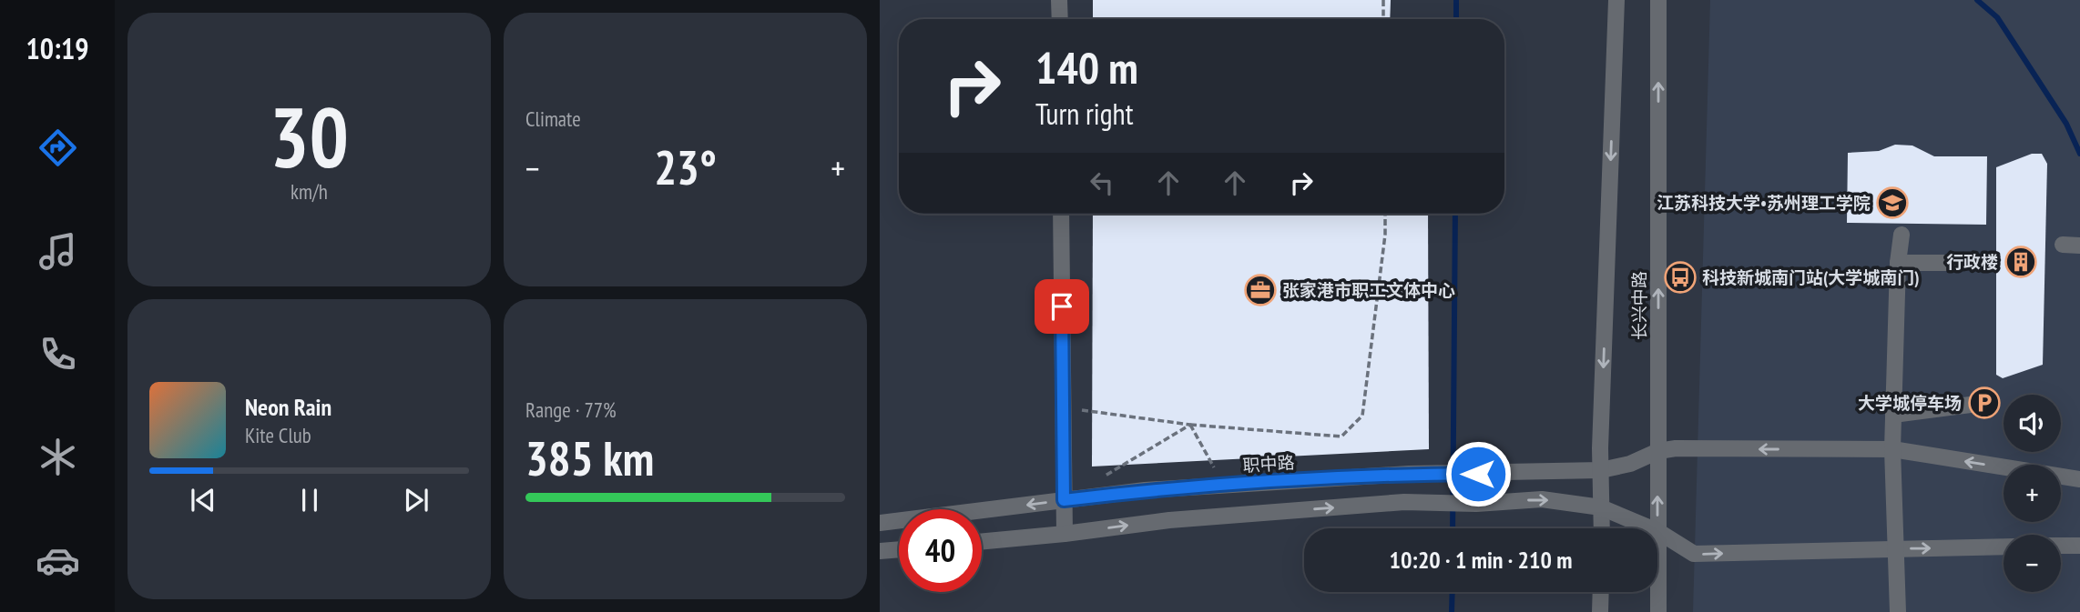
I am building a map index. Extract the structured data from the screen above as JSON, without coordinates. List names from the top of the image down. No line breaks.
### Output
{"streets":{"street":["长兴中路","职中路"]},"crossings":[["长兴中路","职中路"]],"places":{"school or university":["江苏科技大学•苏州理工学院"],"building":["行政楼"],"bus stop":["科技新城南门站(大学城南门)"],"office":["张家港市职工文体中心"],"parking":["大学城停车场"]},"page":{"tabs":"10:19","tile":[["30","km/h"],"Climate",["Range · 77%","385 km"]],"turn":["140 m","Turn right"],"heat":["−","23°","+"],"song":["Neon Rain","Kite Club"],"map_buttons":["+","−"],"limit":"40","trip":"10:20 · 1 min · 210 m"}}
